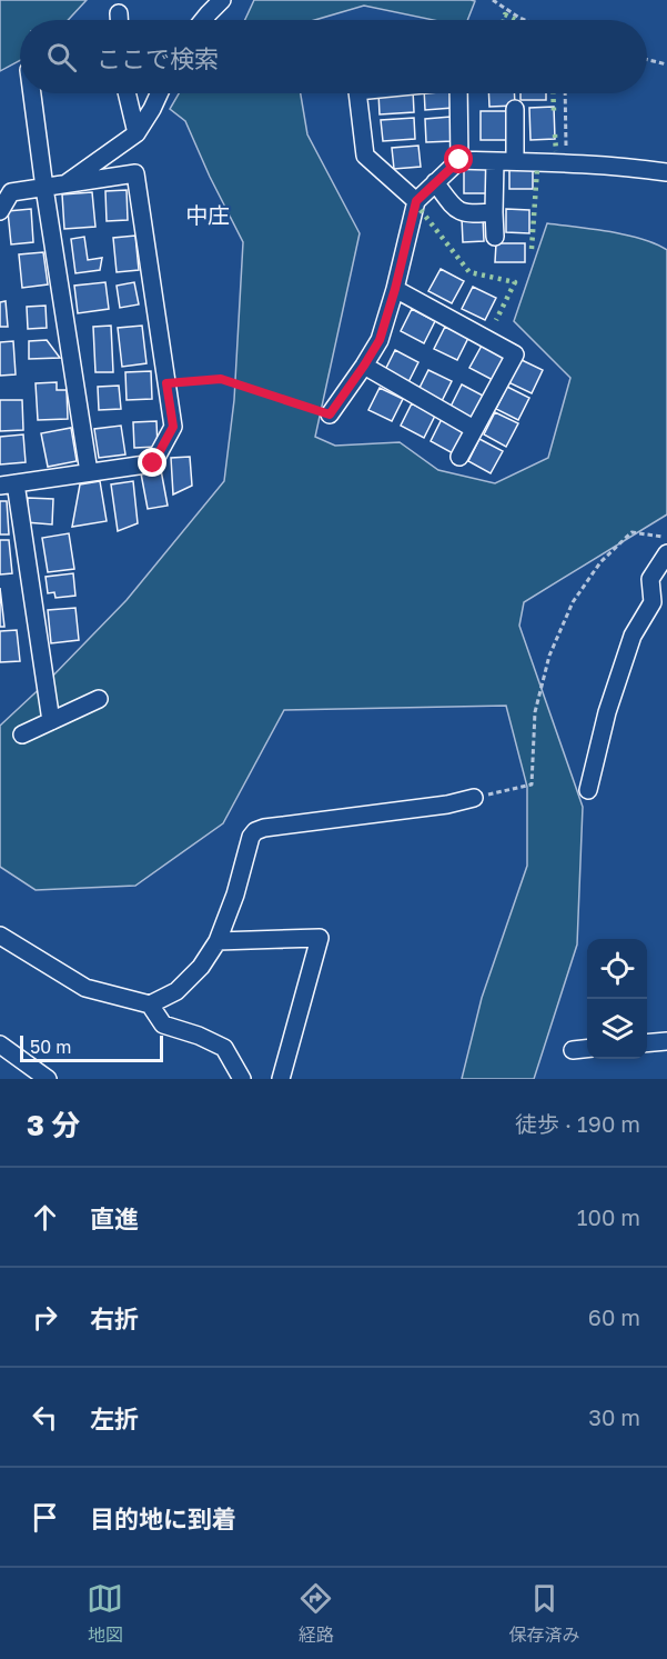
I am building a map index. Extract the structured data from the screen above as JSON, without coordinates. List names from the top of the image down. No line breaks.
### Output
{"districts":["中庄"],"scale_bar":"50 m","page":{"search":"ここで検索","scale":"50 m","heading":["3 分","徒歩 · 190 m"],"list":[["直進","100 m"],["右折","60 m"],["左折","30 m"],"目的地に到着"],"nav":["地図","経路","保存済み"]}}
